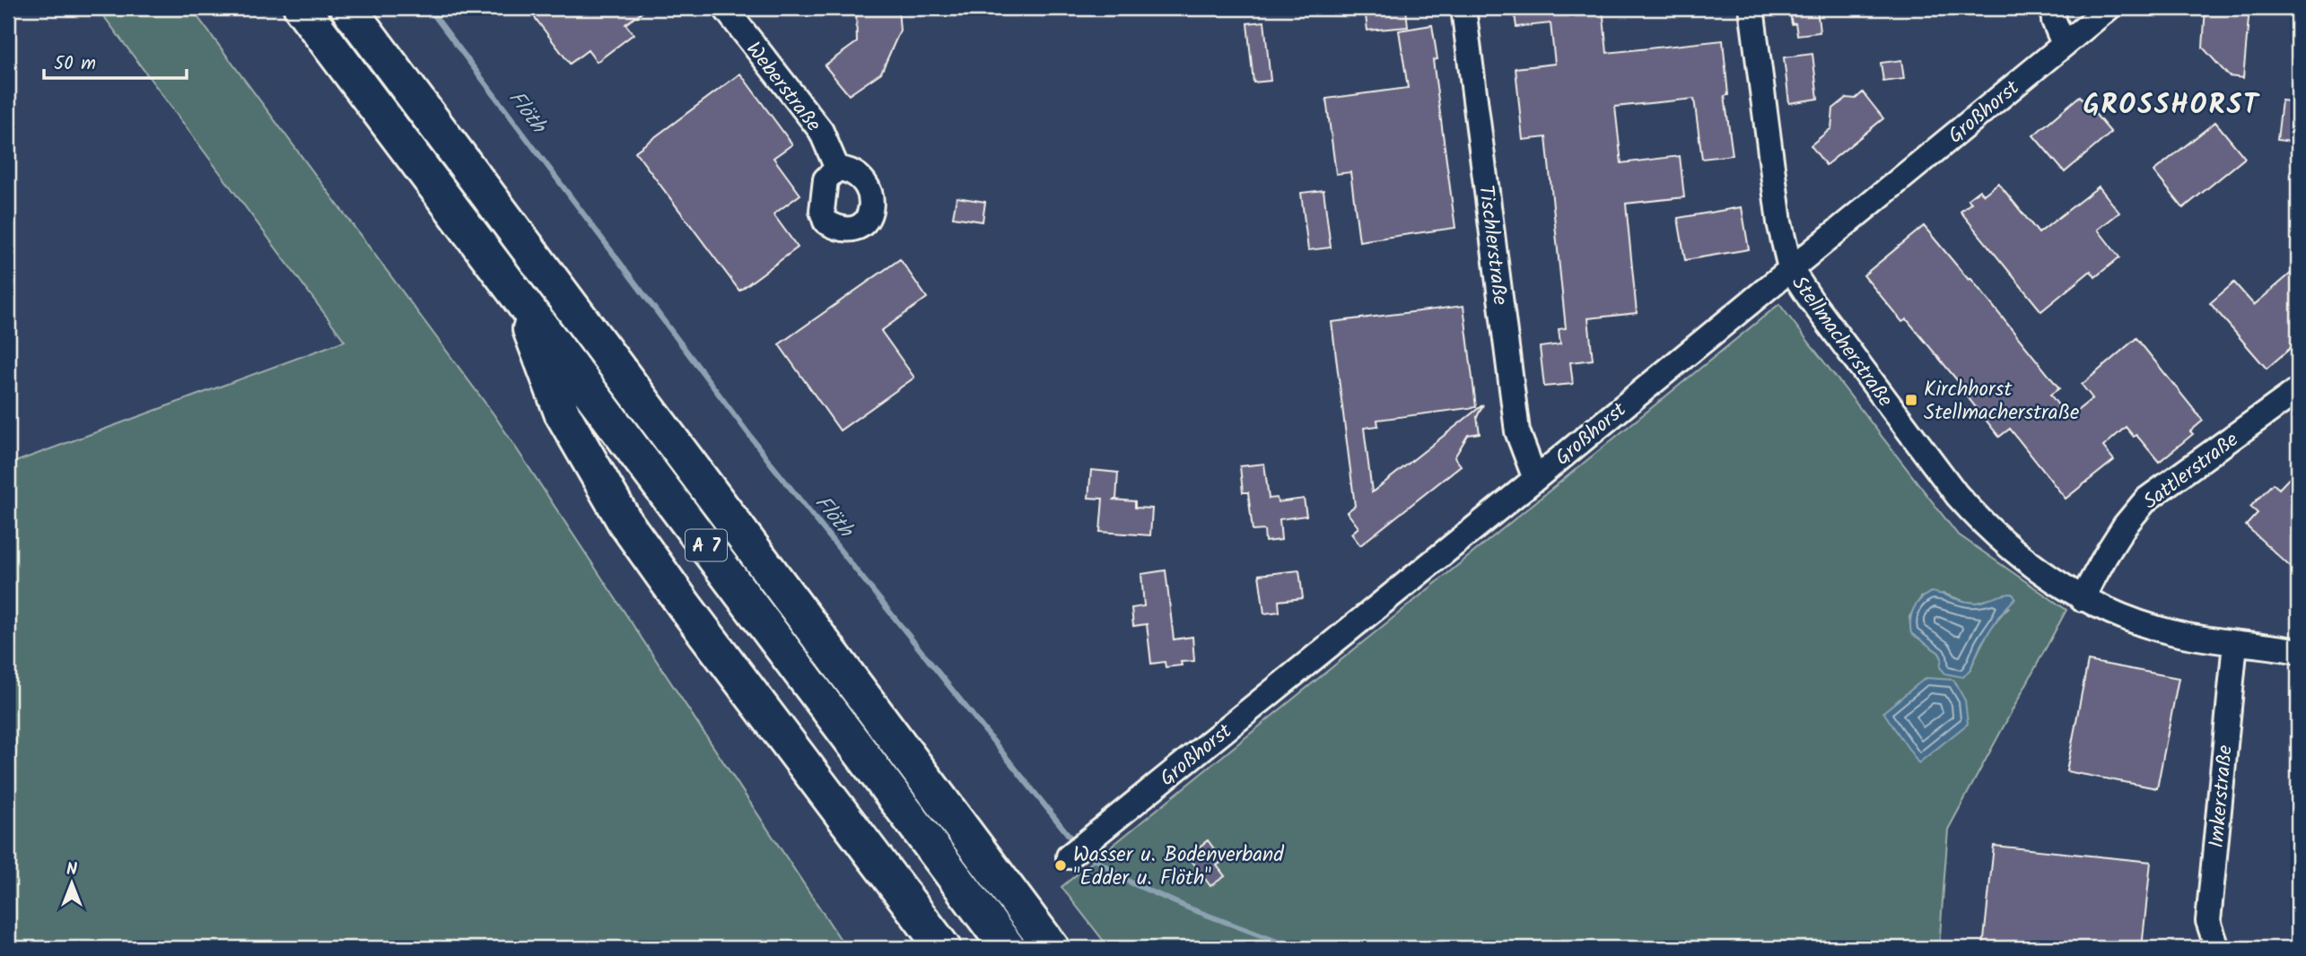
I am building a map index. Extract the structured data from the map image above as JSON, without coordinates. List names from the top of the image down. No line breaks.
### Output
{"streets":{"highway":["A 7"],"street":["Weberstraße","Großhorst","Tischlerstraße","Stellmacherstraße","Sattlerstraße","Imkerstraße"]},"crossings":[["Großhorst","Tischlerstraße"],["Großhorst","Stellmacherstraße"],["Stellmacherstraße","Sattlerstraße"],["Stellmacherstraße","Imkerstraße"]],"districts":["GROSSHORST"],"water":["Flöth"],"places":{"transit":["Kirchhorst Stellmacherstraße"],"other":["Wasser u. Bodenverband \"Edder u. Flöth\""]},"scale_bar":"50 m","north":"top"}
